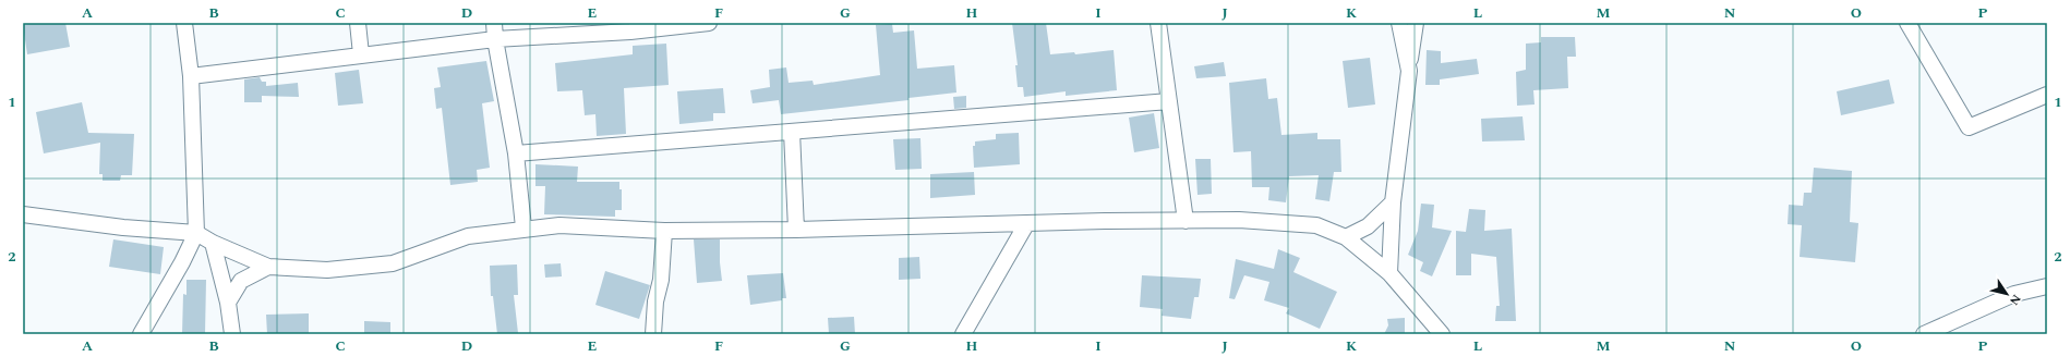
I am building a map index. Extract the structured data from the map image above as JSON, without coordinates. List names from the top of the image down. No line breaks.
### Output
{"north":"bottom right","grid":{"columns":["A","B","C","D","E","F","G","H","I","J","K","L","M","N","O","P"],"rows":["1","2"]}}
